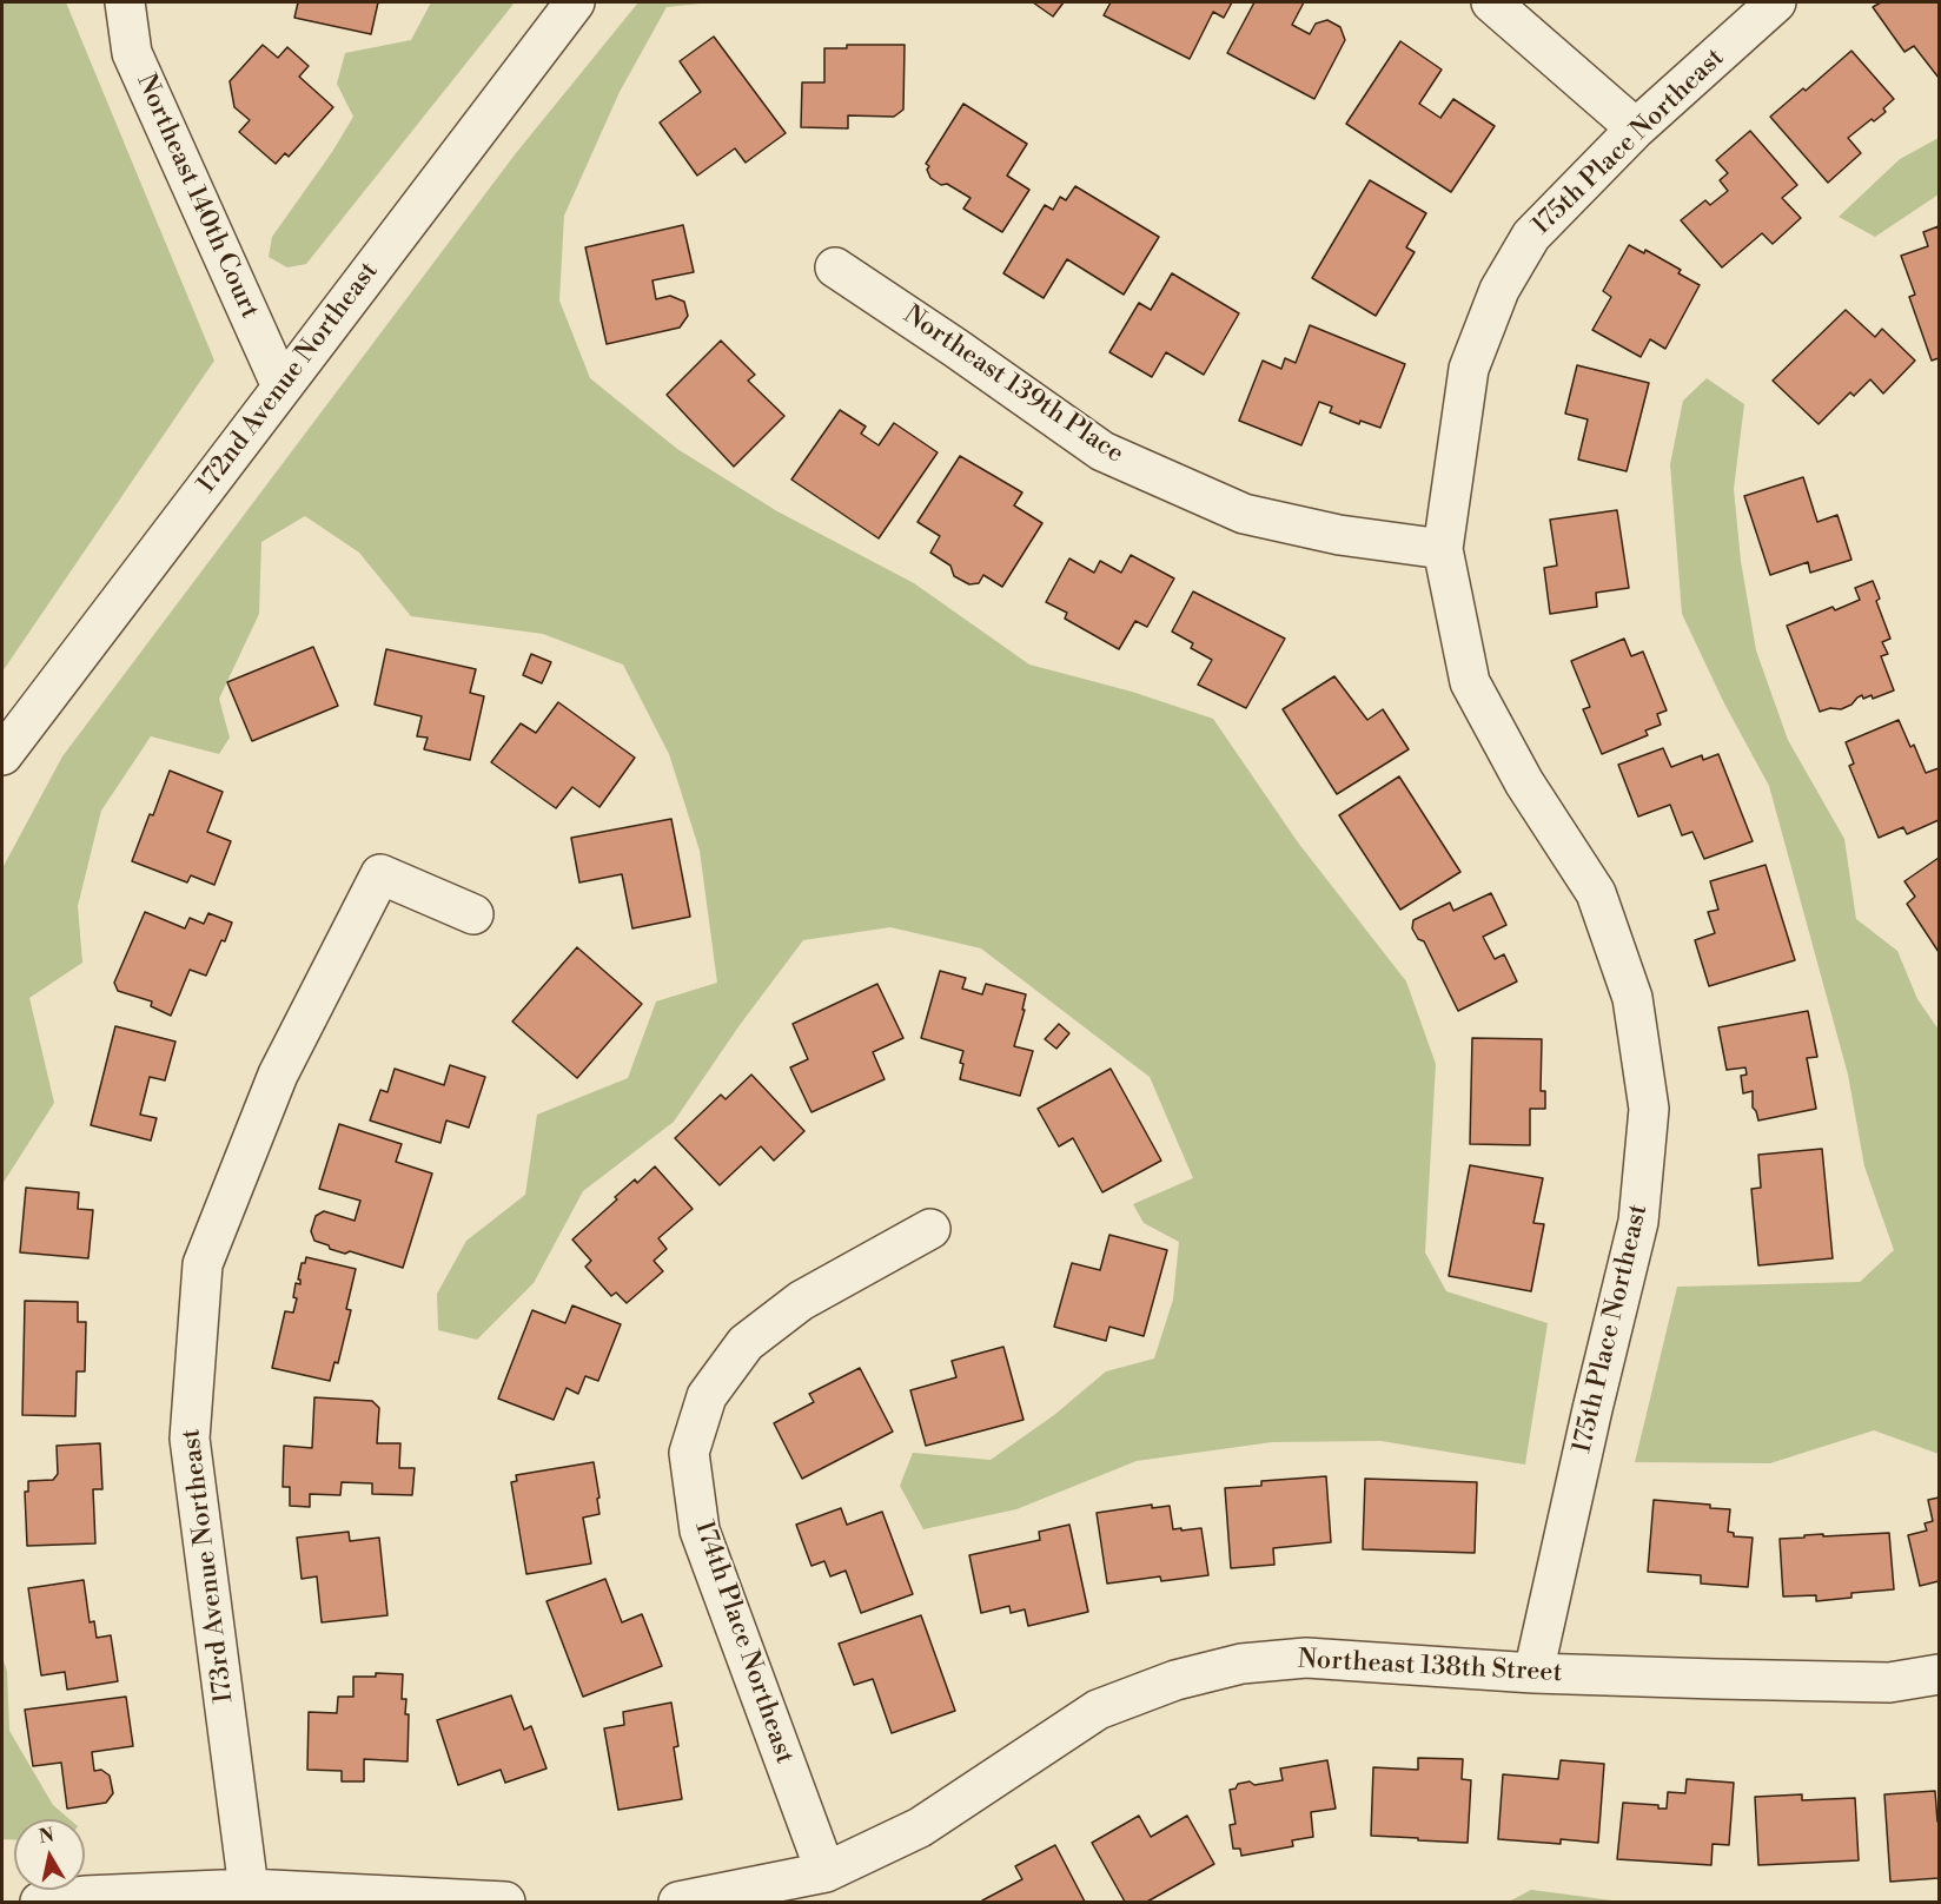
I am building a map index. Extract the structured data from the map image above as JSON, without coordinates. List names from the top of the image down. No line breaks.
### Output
{"streets":{"street":["175th Place Northeast","Northeast 140th Court","172nd Avenue Northeast","Northeast 139th Place","173rd Avenue Northeast","174th Place Northeast","Northeast 138th Street"]},"crossings":[["175th Place Northeast","Northeast 139th Place"],["175th Place Northeast","Northeast 138th Street"],["Northeast 140th Court","172nd Avenue Northeast"],["174th Place Northeast","Northeast 138th Street"]],"north":"top"}
